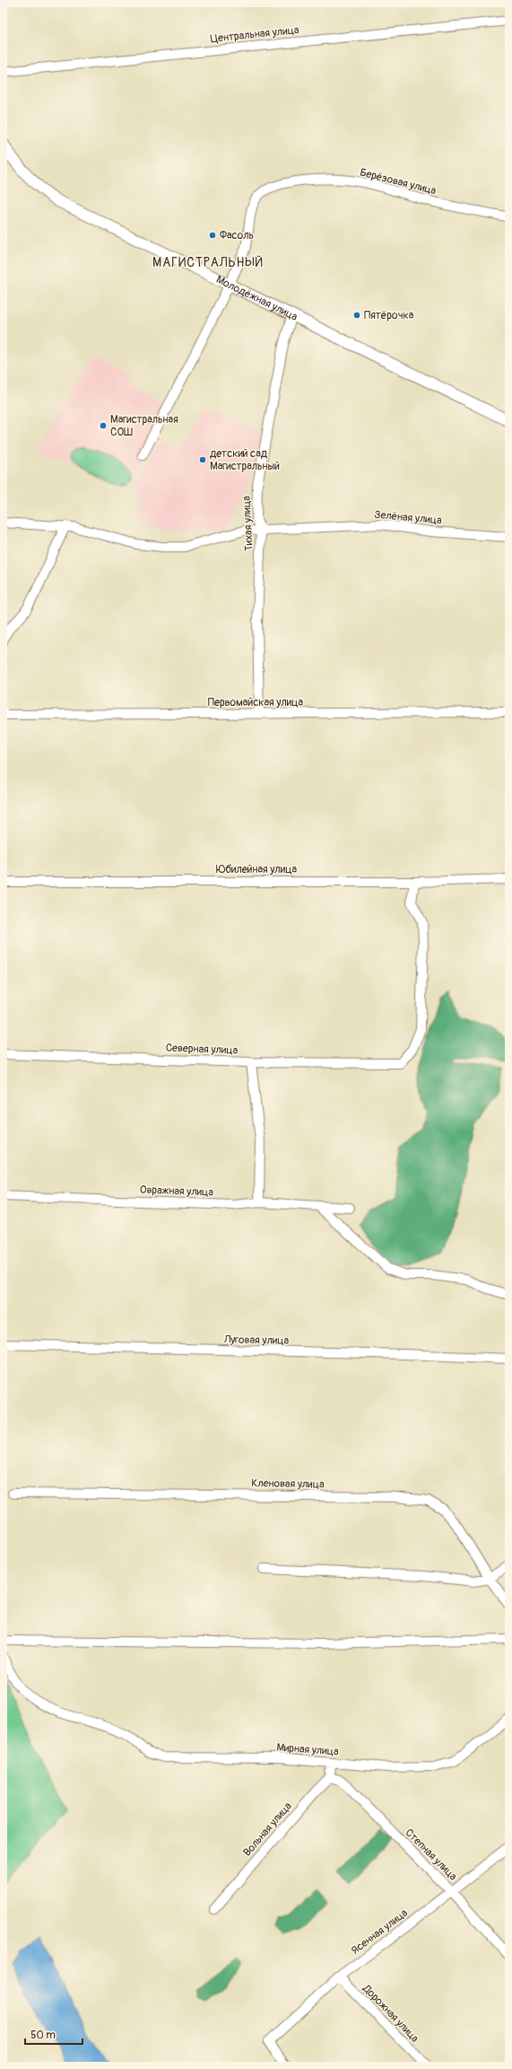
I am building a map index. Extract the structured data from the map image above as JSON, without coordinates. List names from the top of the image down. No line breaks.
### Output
{"streets":{"street":["Центральная улица","Берёзовая улица","Молодёжная улица","Зелёная улица","Тихая улица","Первомайская улица","Юбилейная улица","Северная улица","Овражная улица","Луговая улица","Кленовая улица","Мирная улица","Вольная улица","Степная улица","Ясенная улица","Дорожная улица"]},"crossings":[["Берёзовая улица","Молодёжная улица"],["Молодёжная улица","Тихая улица"],["Зелёная улица","Тихая улица"],["Тихая улица","Первомайская улица"],["Юбилейная улица","Северная улица"],["Вольная улица","Степная улица"],["Степная улица","Ясенная улица"],["Ясенная улица","Дорожная улица"]],"districts":["МАГИСТРАЛЬНЫЙ"],"places":["Фасоль","Пятёрочка","Магистральная СОШ","детский сад Магистральный"],"scale_bar":"50 m"}
